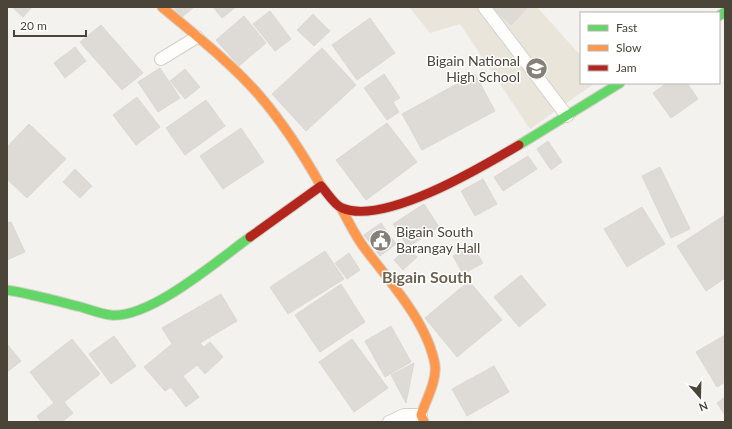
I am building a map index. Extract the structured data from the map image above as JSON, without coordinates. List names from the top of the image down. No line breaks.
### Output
{"districts":["Bigain South"],"places":{"school or university":["Bigain National High School"],"public building":["Bigain South Barangay Hall"]},"legend":["Fast","Slow","Jam"],"scale_bar":"20 m","north":"bottom"}
